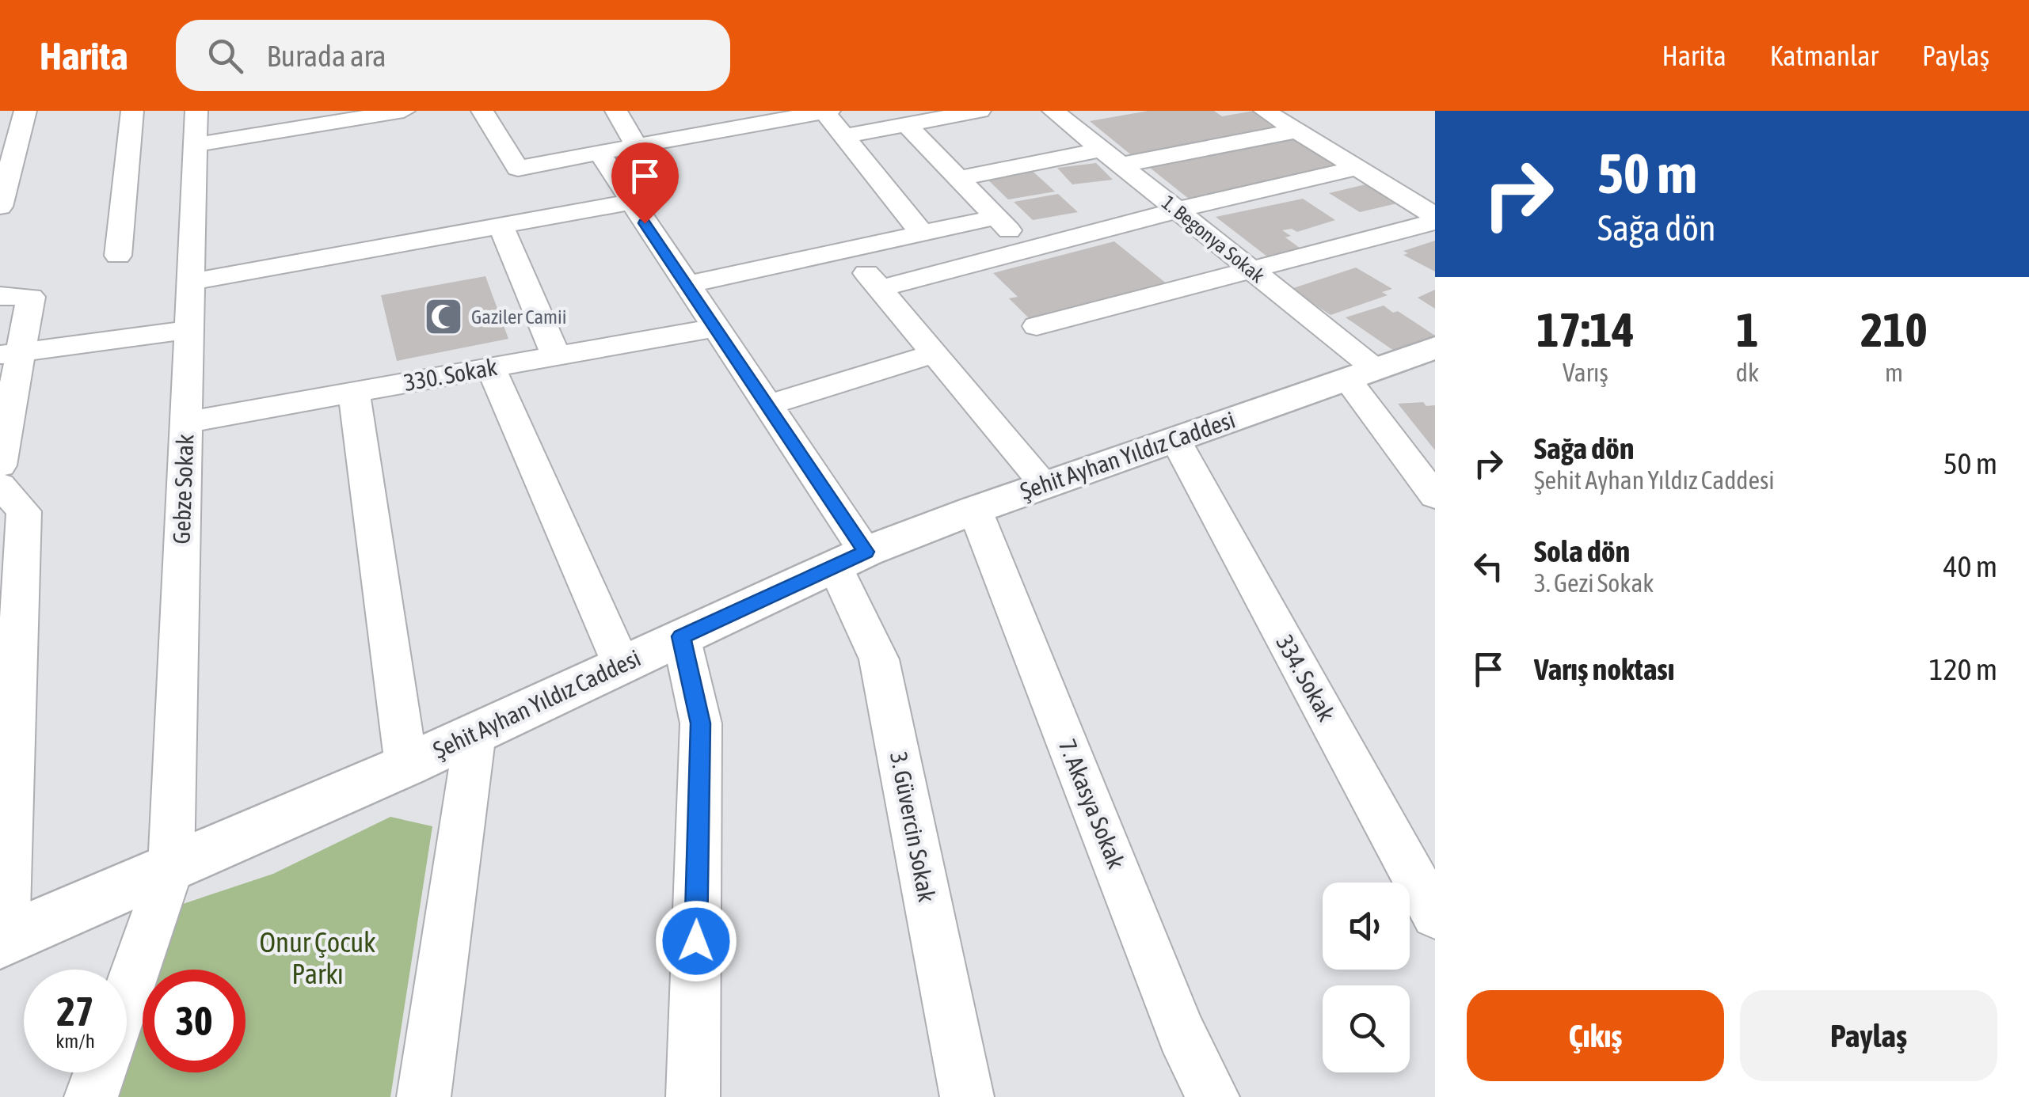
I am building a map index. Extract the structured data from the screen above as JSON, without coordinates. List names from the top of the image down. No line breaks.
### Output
{"streets":{"main road":["Şehit Ayhan Yıldız Caddesi"],"street":["1. Begonya Sokak","330. Sokak","Gebze Sokak","334. Sokak","7. Akasya Sokak","3. Güvercin Sokak"]},"crossings":[["1. Begonya Sokak","Şehit Ayhan Yıldız Caddesi"],["330. Sokak","Gebze Sokak"],["330. Sokak","3. Güvercin Sokak"],["Şehit Ayhan Yıldız Caddesi","Gebze Sokak"],["Şehit Ayhan Yıldız Caddesi","334. Sokak"],["Şehit Ayhan Yıldız Caddesi","7. Akasya Sokak"],["Şehit Ayhan Yıldız Caddesi","3. Güvercin Sokak"]],"parks":["Onur Çocuk Parkı"],"places":{"mosque":["Gaziler Camii"]},"page":{"header":"Harita","search":"Burada ara","nav":["Harita","Katmanlar","Paylaş"],"turn":["50 m","Sağa dön"],"eta":["17:14","Varış","1","dk","210","m"],"list":[{"name":"Sağa dön","note":"Şehit Ayhan Yıldız Caddesi","value":"50 m"},{"name":"Sola dön","note":"3. Gezi Sokak","value":"40 m"},{"name":"Varış noktası","value":"120 m"}],"speed":"27 km/h","limit":"30","buttons":["Çıkış","Paylaş"]}}
